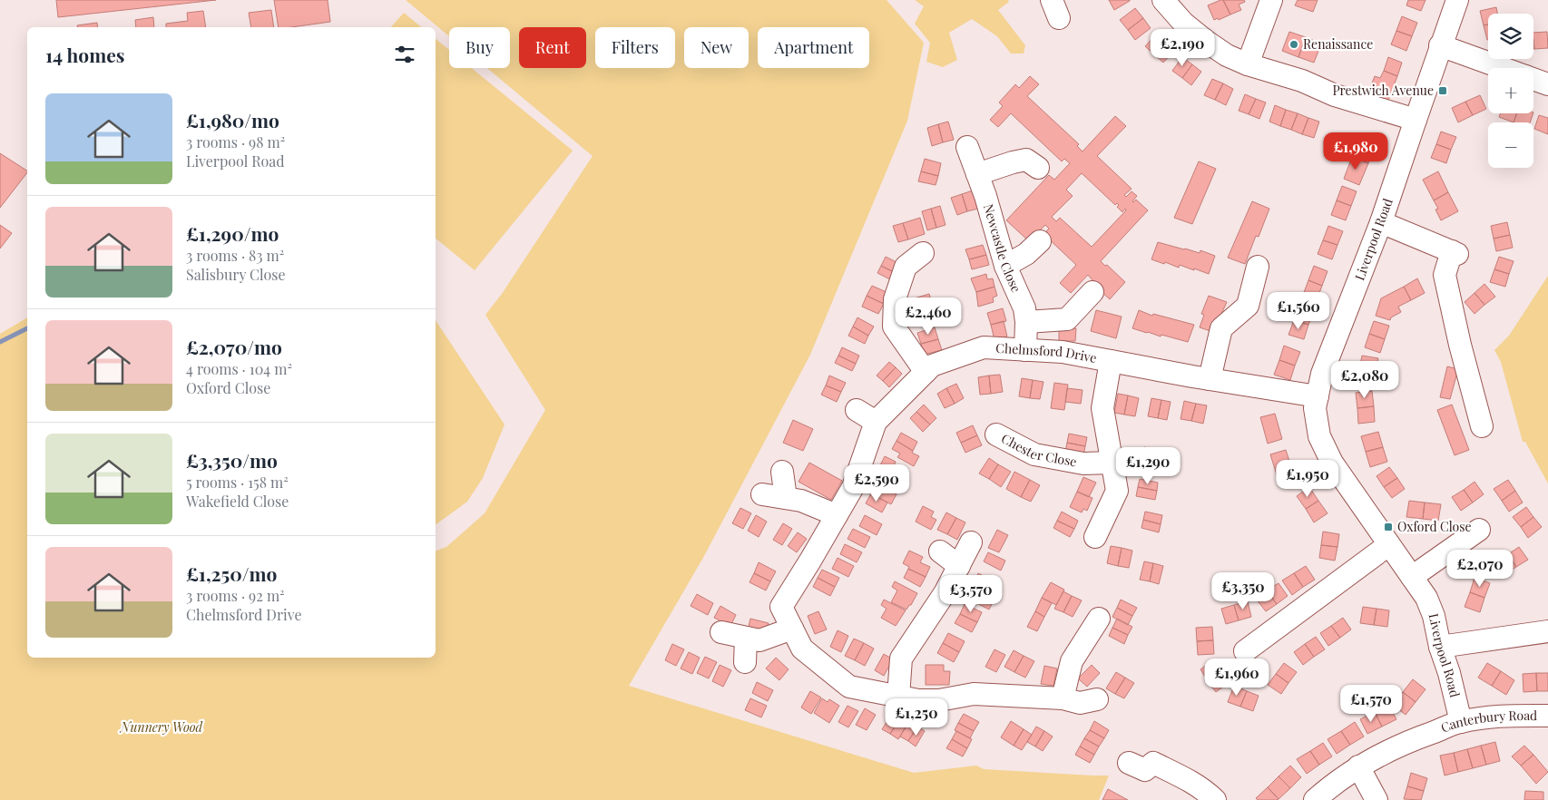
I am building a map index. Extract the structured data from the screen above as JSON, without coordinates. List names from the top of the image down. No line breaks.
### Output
{"streets":{"street":["Liverpool Road","Newcastle Close","Chelmsford Drive","Chester Close","Canterbury Road"]},"crossings":[["Liverpool Road","Chelmsford Drive"],["Liverpool Road","Canterbury Road"],["Newcastle Close","Chelmsford Drive"]],"parks":["Nunnery Wood"],"places":{"other":["Renaissance"],"transit":["Prestwich Avenue","Oxford Close"]},"page":{"map_buttons":["+","−"],"chip":["Buy","Rent","Filters","New","Apartment"],"heading":"14 homes","price":["£2,190","£1,980","£1,560","£2,460","£2,080","£1,290","£1,950","£2,590","£2,070","£3,350","£3,570","£1,960","£1,570","£1,250"],"list":[{"name":"£1,980/mo","note":"3 rooms · 98 m² · Liverpool Road"},{"name":"£1,290/mo","note":"3 rooms · 83 m² · Salisbury Close"},{"name":"£2,070/mo","note":"4 rooms · 104 m² · Oxford Close"},{"name":"£3,350/mo","note":"5 rooms · 158 m² · Wakefield Close"},{"name":"£1,250/mo","note":"3 rooms · 92 m² · Chelmsford Drive"}]}}
